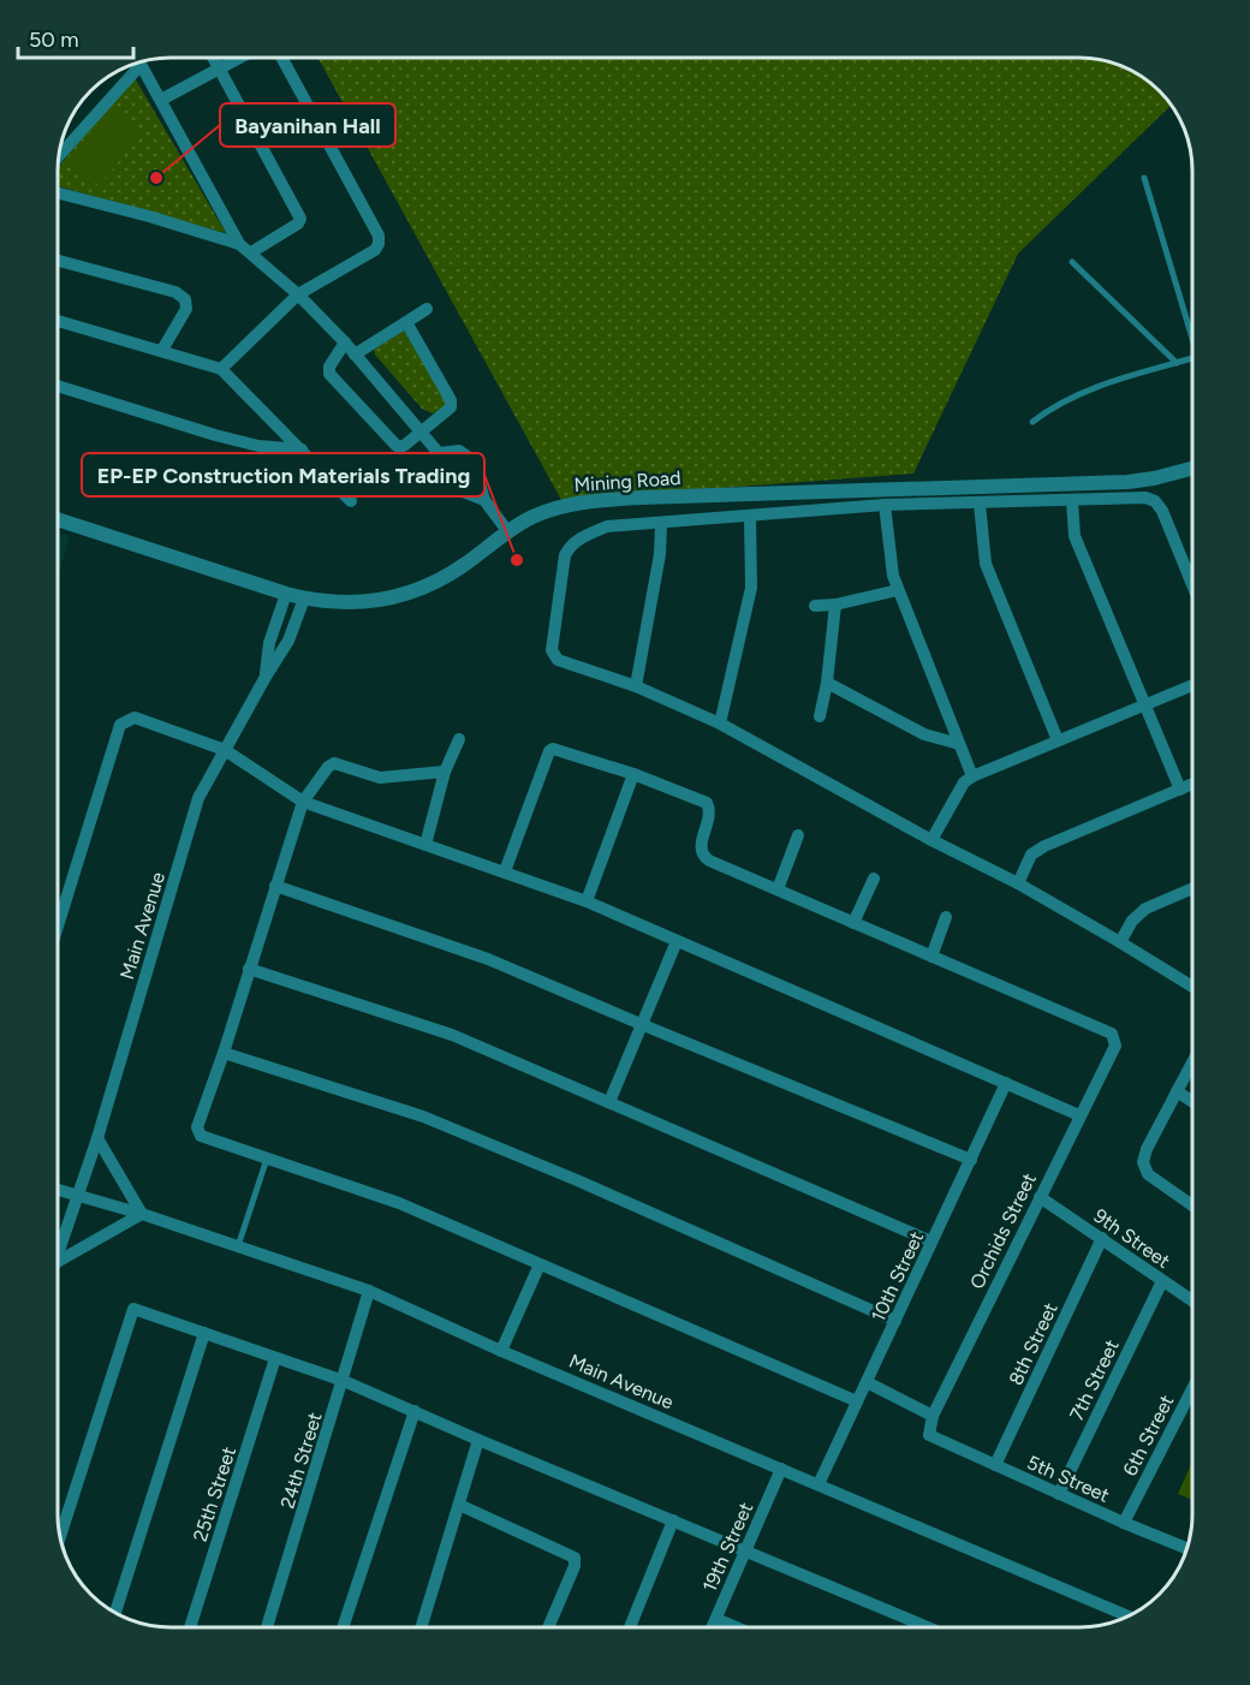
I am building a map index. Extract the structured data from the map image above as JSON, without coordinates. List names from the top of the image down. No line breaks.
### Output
{"streets":{"street":["Mining Road","Main Avenue","Orchids Street","9th Street","10th Street","8th Street","7th Street","6th Street","24th Street","5th Street","25th Street","19th Street"]},"crossings":[["Mining Road","Main Avenue"],["Main Avenue","10th Street"],["Main Avenue","24th Street"],["Main Avenue","19th Street"],["Orchids Street","9th Street"],["Orchids Street","5th Street"],["9th Street","8th Street"],["9th Street","7th Street"],["8th Street","5th Street"],["7th Street","5th Street"],["6th Street","5th Street"]],"places":["Bayanihan Hall","EP-EP Construction Materials Trading"],"scale_bar":"50 m"}
